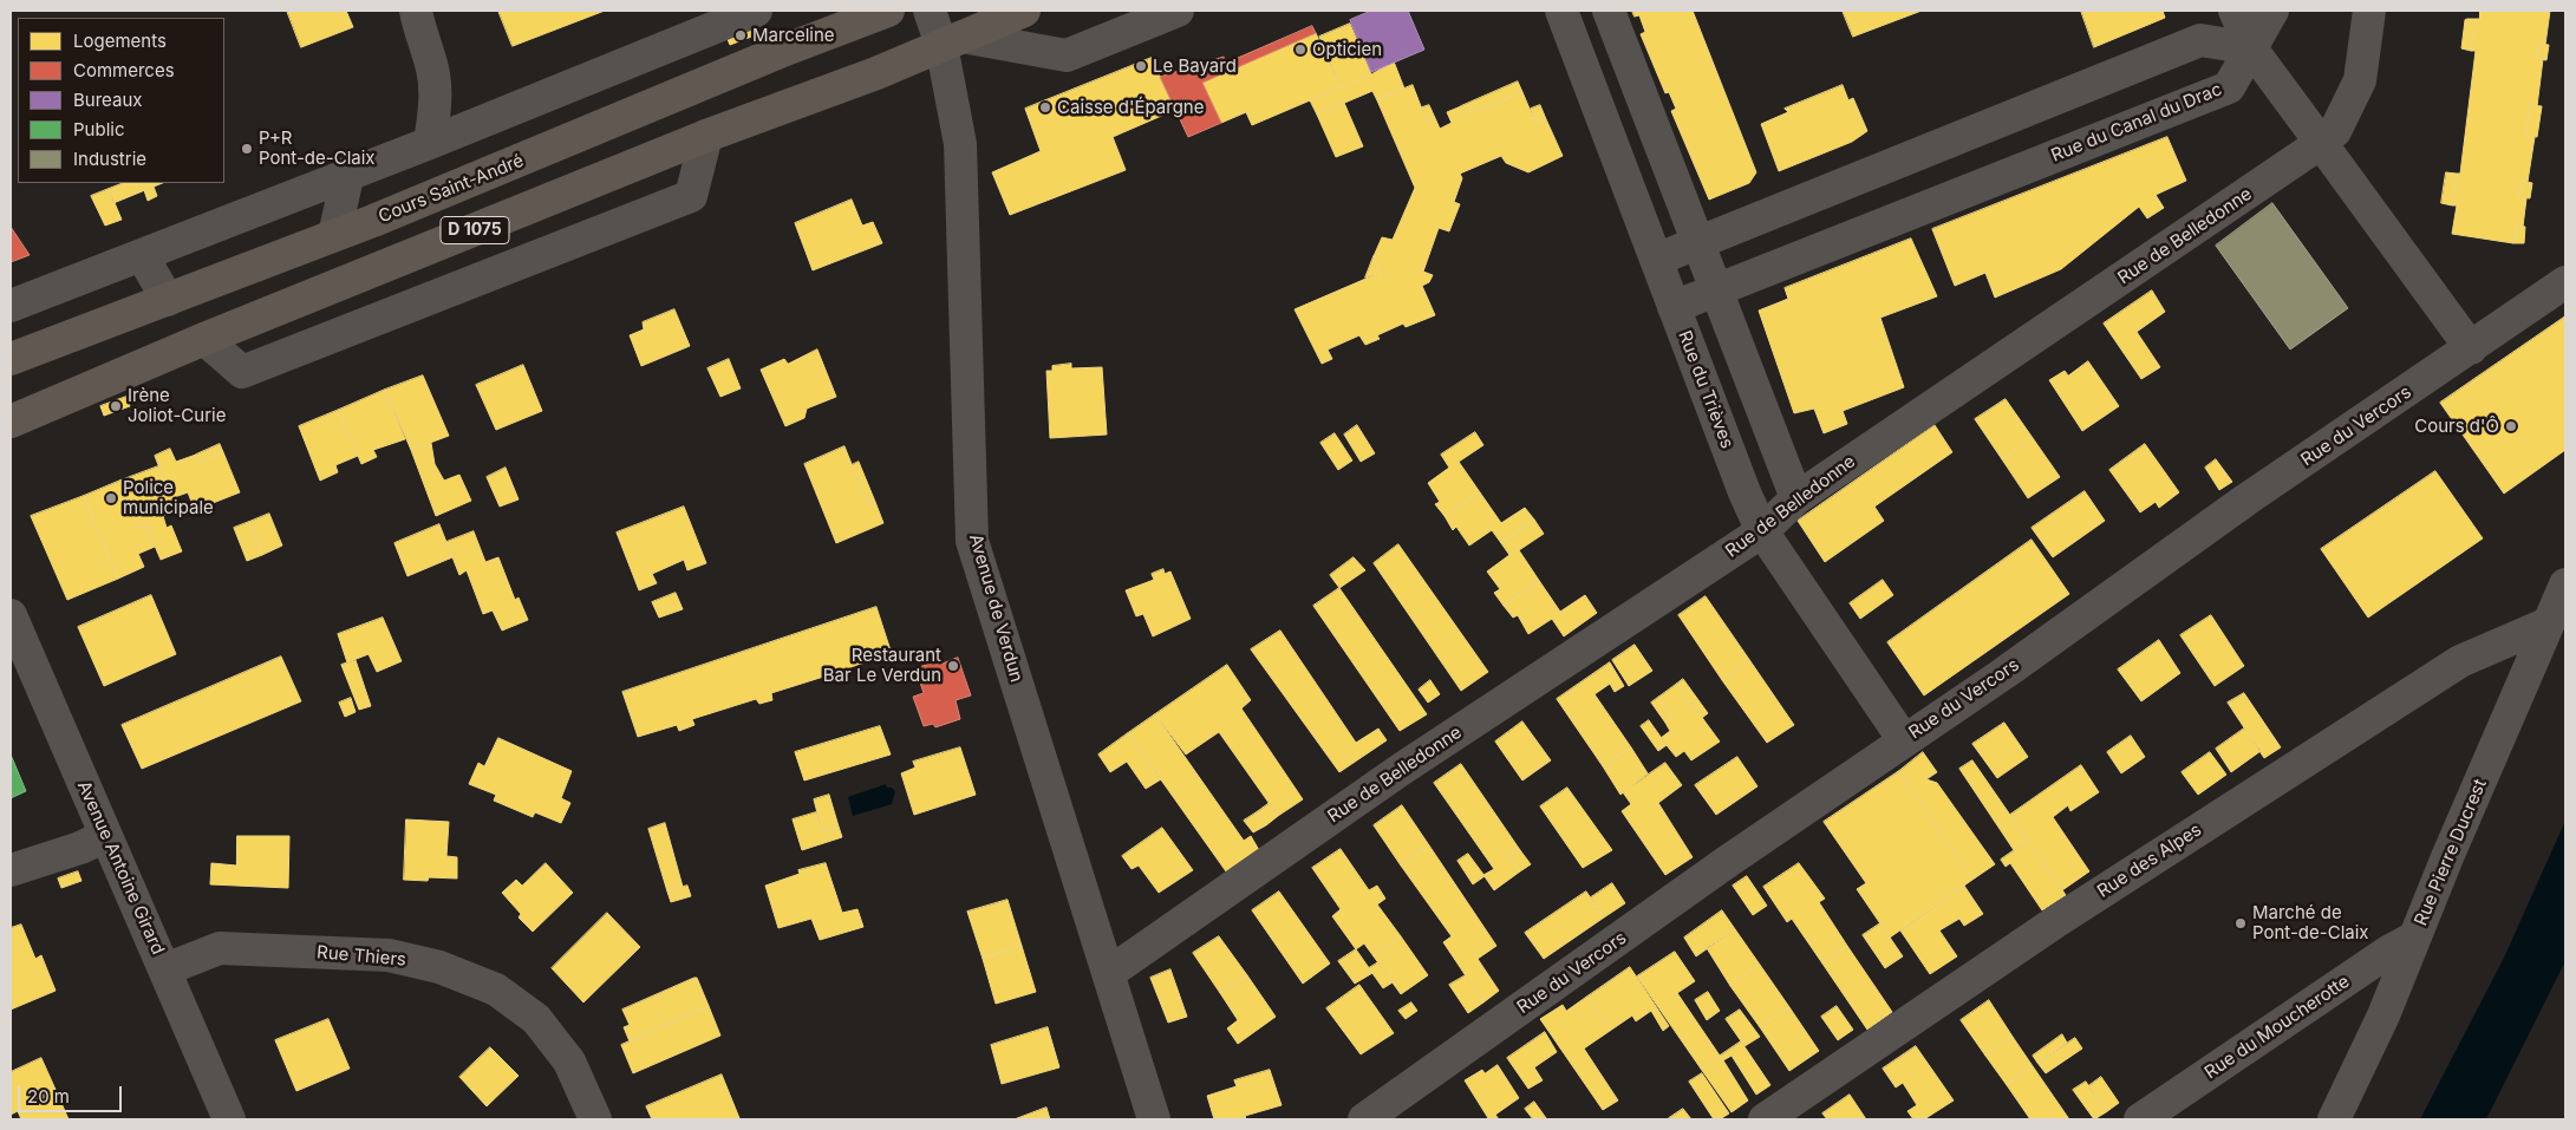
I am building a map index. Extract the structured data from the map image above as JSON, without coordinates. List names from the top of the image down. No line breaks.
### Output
{"streets":{"main road":["Cours Saint-André","D 1075"],"street":["Rue du Canal du Drac","Rue de Belledonne","Rue du Trièves","Rue du Vercors","Avenue de Verdun","Rue Pierre Ducrest","Rue des Alpes","Avenue Antoine Girard","Rue Thiers","Rue du Moucherotte"]},"crossings":[["Rue du Canal du Drac","Rue du Trièves"],["D 1075","Avenue de Verdun"],["Rue de Belledonne","Rue du Trièves"],["Rue de Belledonne","Avenue de Verdun"],["Rue du Trièves","Rue du Vercors"],["Rue Pierre Ducrest","Rue des Alpes"],["Rue Pierre Ducrest","Rue du Moucherotte"],["Avenue Antoine Girard","Rue Thiers"]],"places":["Marceline","Opticien","Le Bayard","Caisse d'Épargne","P+R Pont-de-Claix","Irène Joliot-Curie","Cours d'Ô","Police municipale","Restaurant Bar Le Verdun","Marché de Pont-de-Claix"],"legend":["Logements","Commerces","Bureaux","Public","Industrie"],"scale_bar":"20 m"}
